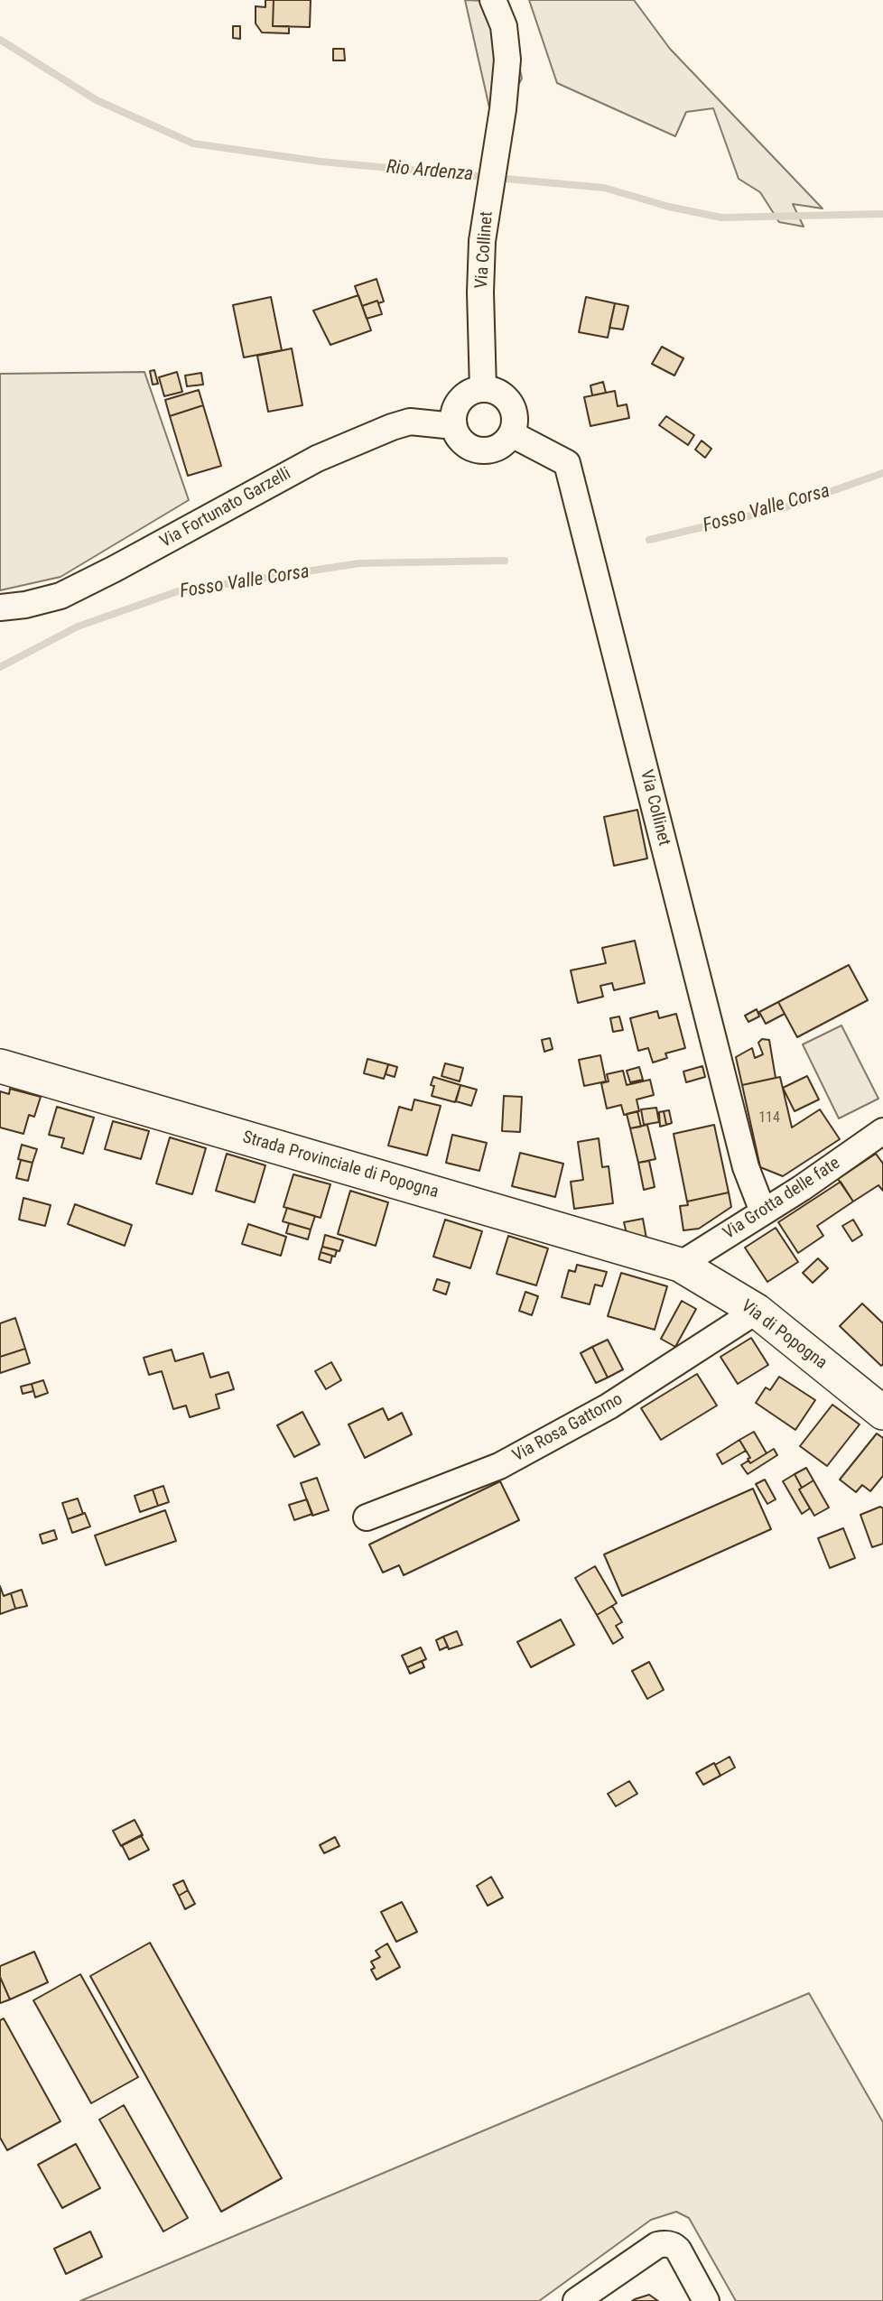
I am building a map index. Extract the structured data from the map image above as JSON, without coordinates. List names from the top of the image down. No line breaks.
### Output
{"streets":{"main road":["Strada Provinciale di Popogna","Via di Popogna"],"street":["Via Collinet","Via Fortunato Garzelli","Via Grotta delle fate","Via Rosa Gattorno"]},"crossings":[["Via Collinet","Via Fortunato Garzelli"],["Via Collinet","Via Grotta delle fate"],["Strada Provinciale di Popogna","Via Grotta delle fate"],["Strada Provinciale di Popogna","Via di Popogna"],["Via Grotta delle fate","Via di Popogna"],["Via di Popogna","Via Rosa Gattorno"]],"water":["Rio Ardenza","Fosso Valle Corsa"],"house_numbers":["114"]}
